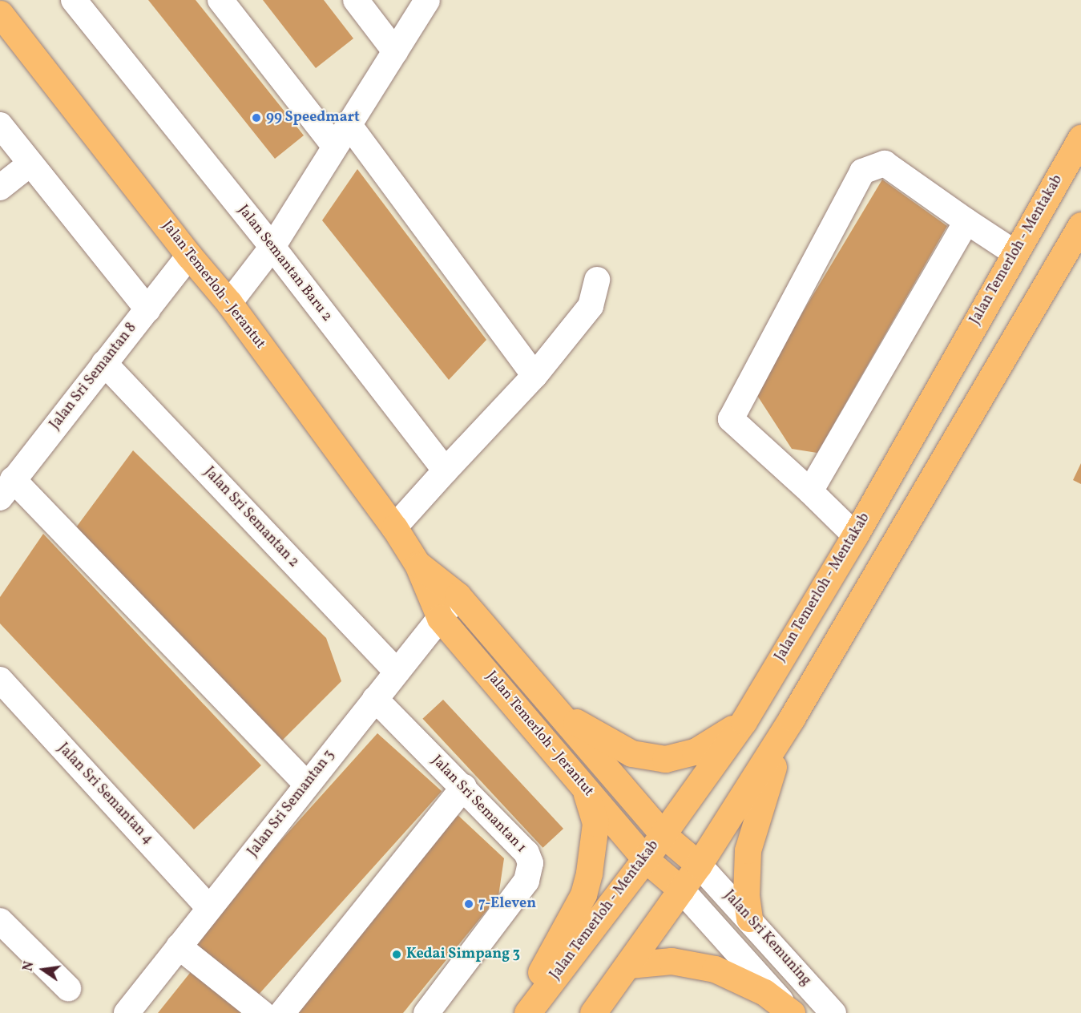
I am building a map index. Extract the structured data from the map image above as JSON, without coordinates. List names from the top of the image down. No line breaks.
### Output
{"streets":{"main road":["Jalan Temerloh - Mentakab","Jalan Temerloh - Jerantut"],"street":["Jalan Semantan Baru 2","Jalan Sri Semantan 8","Jalan Sri Semantan 2","Jalan Sri Semantan 4","Jalan Sri Semantan 3","Jalan Sri Semantan 1","Jalan Sri Kemuning"]},"crossings":[["Jalan Temerloh - Mentakab","Jalan Temerloh - Jerantut"],["Jalan Temerloh - Jerantut","Jalan Sri Semantan 8"],["Jalan Temerloh - Jerantut","Jalan Sri Semantan 3"],["Jalan Temerloh - Jerantut","Jalan Sri Kemuning"],["Jalan Sri Semantan 8","Jalan Sri Semantan 2"],["Jalan Sri Semantan 2","Jalan Sri Semantan 3"],["Jalan Sri Semantan 4","Jalan Sri Semantan 3"],["Jalan Sri Semantan 3","Jalan Sri Semantan 1"]],"places":["99 Speedmart","7-Eleven","Kedai Simpang 3"],"north":"left"}
